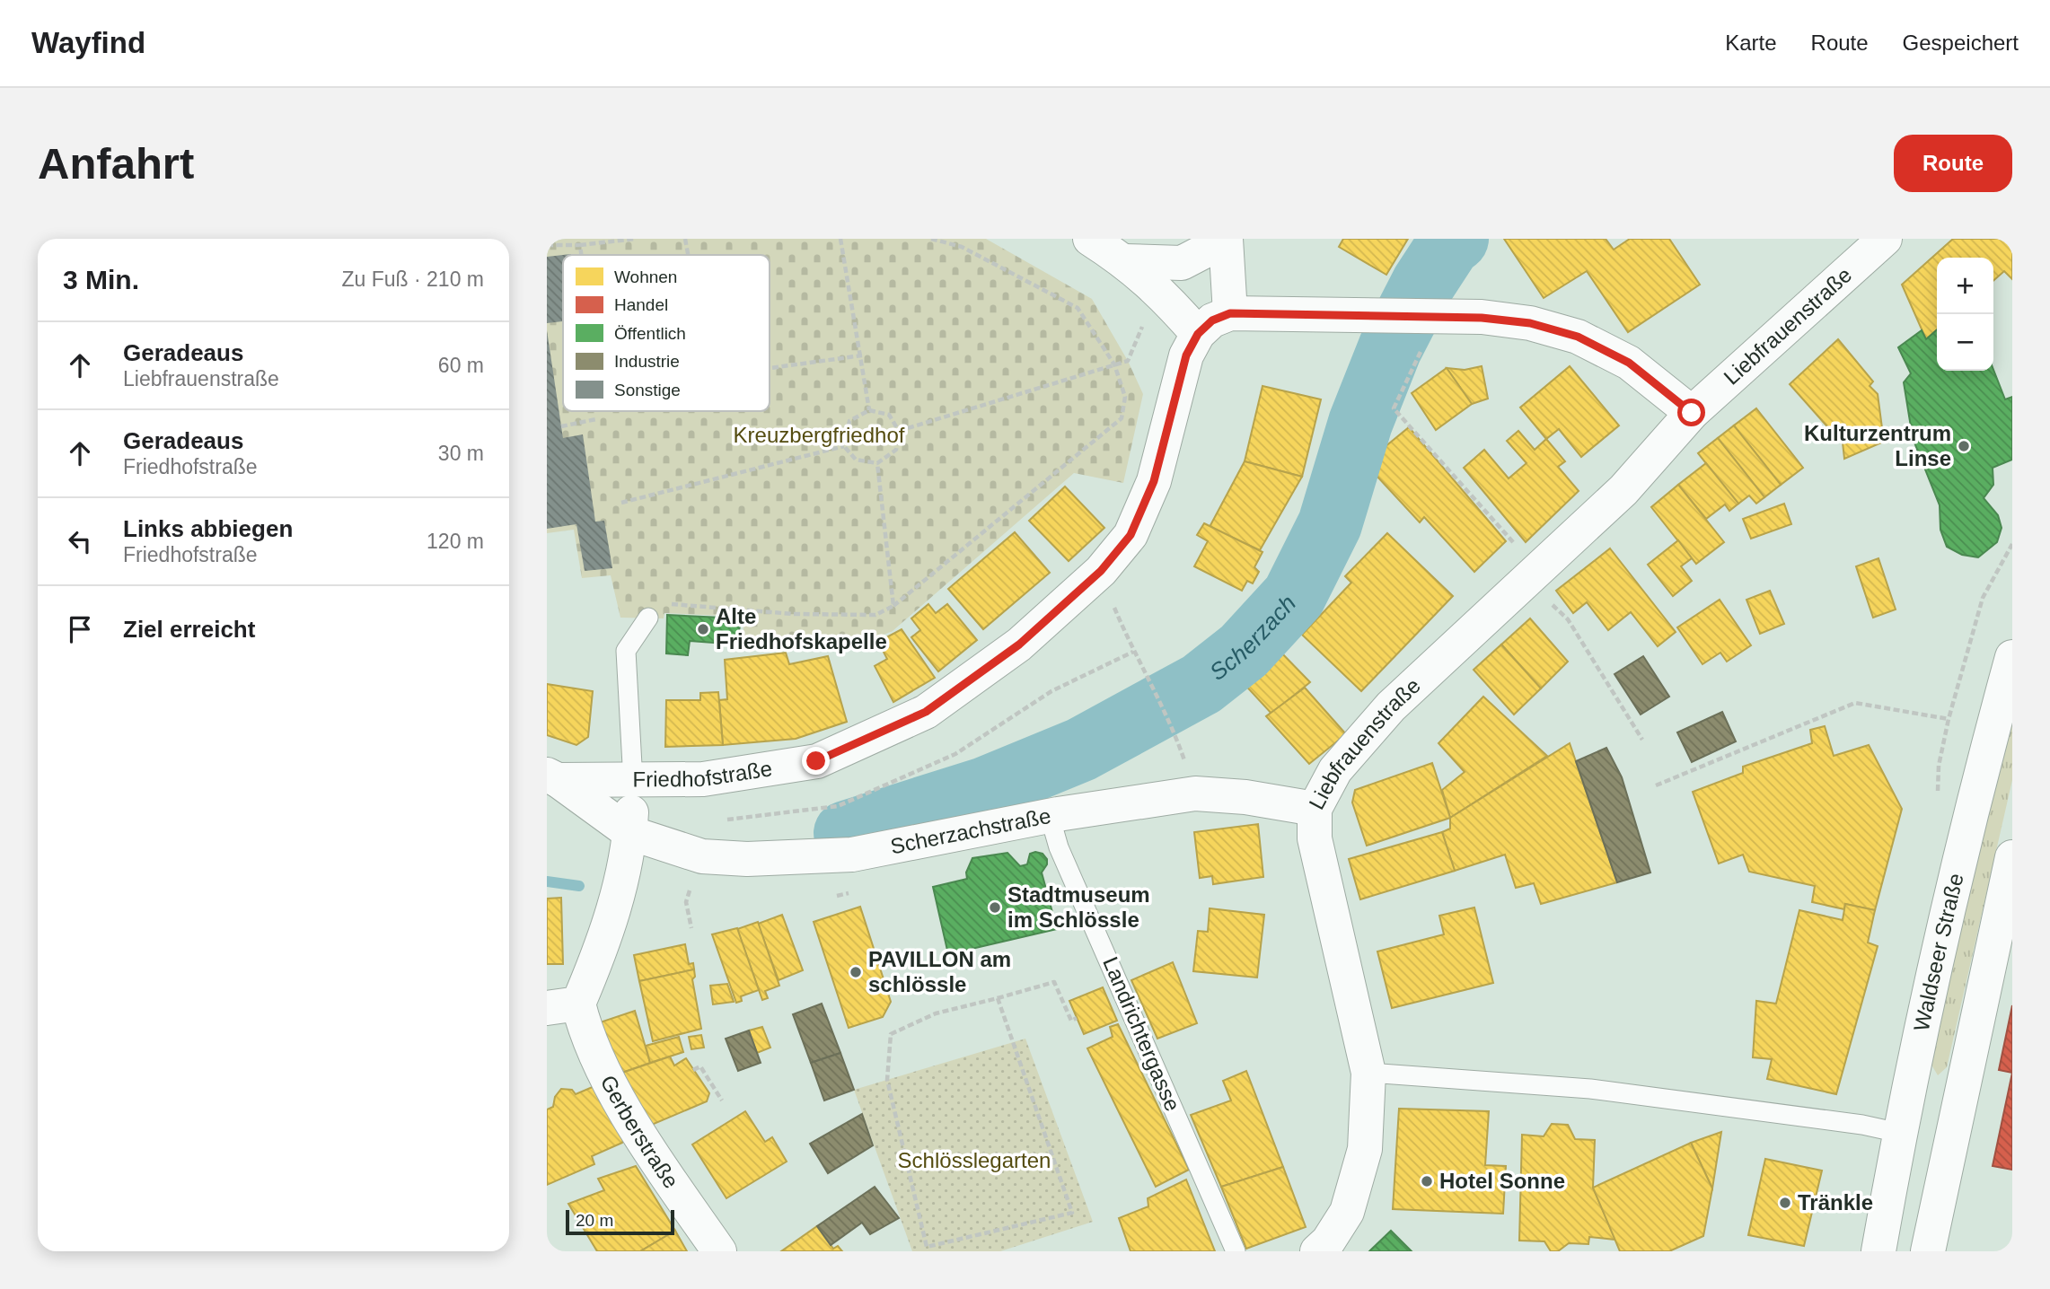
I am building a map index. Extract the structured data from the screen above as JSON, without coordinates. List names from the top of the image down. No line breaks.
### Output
{"streets":{"street":["Liebfrauenstraße","Friedhofstraße","Scherzachstraße","Waldseer Straße","Gerberstraße"],"lane":["Landrichtergasse"]},"crossings":[["Liebfrauenstraße","Scherzachstraße"],["Friedhofstraße","Scherzachstraße"],["Scherzachstraße","Landrichtergasse"]],"water":["Scherzach"],"parks":["Kreuzbergfriedhof","Schlösslegarten"],"places":["Kulturzentrum Linse","Alte Friedhofskapelle","Stadtmuseum im Schlössle","PAVILLON am schlössle","Hotel Sonne","Tränkle"],"legend":["Wohnen","Handel","Öffentlich","Industrie","Sonstige"],"scale_bar":"20 m","page":{"header":"Wayfind","nav":["Karte","Route","Gespeichert"],"buttons":"Route","title":"Anfahrt","heading":["3 Min.","Zu Fuß · 210 m"],"map_buttons":["+","−"],"list":[["Geradeaus","Liebfrauenstraße","60 m"],["Geradeaus","Friedhofstraße","30 m"],["Links abbiegen","Friedhofstraße","120 m"],"Ziel erreicht"],"scale":"20 m"}}
